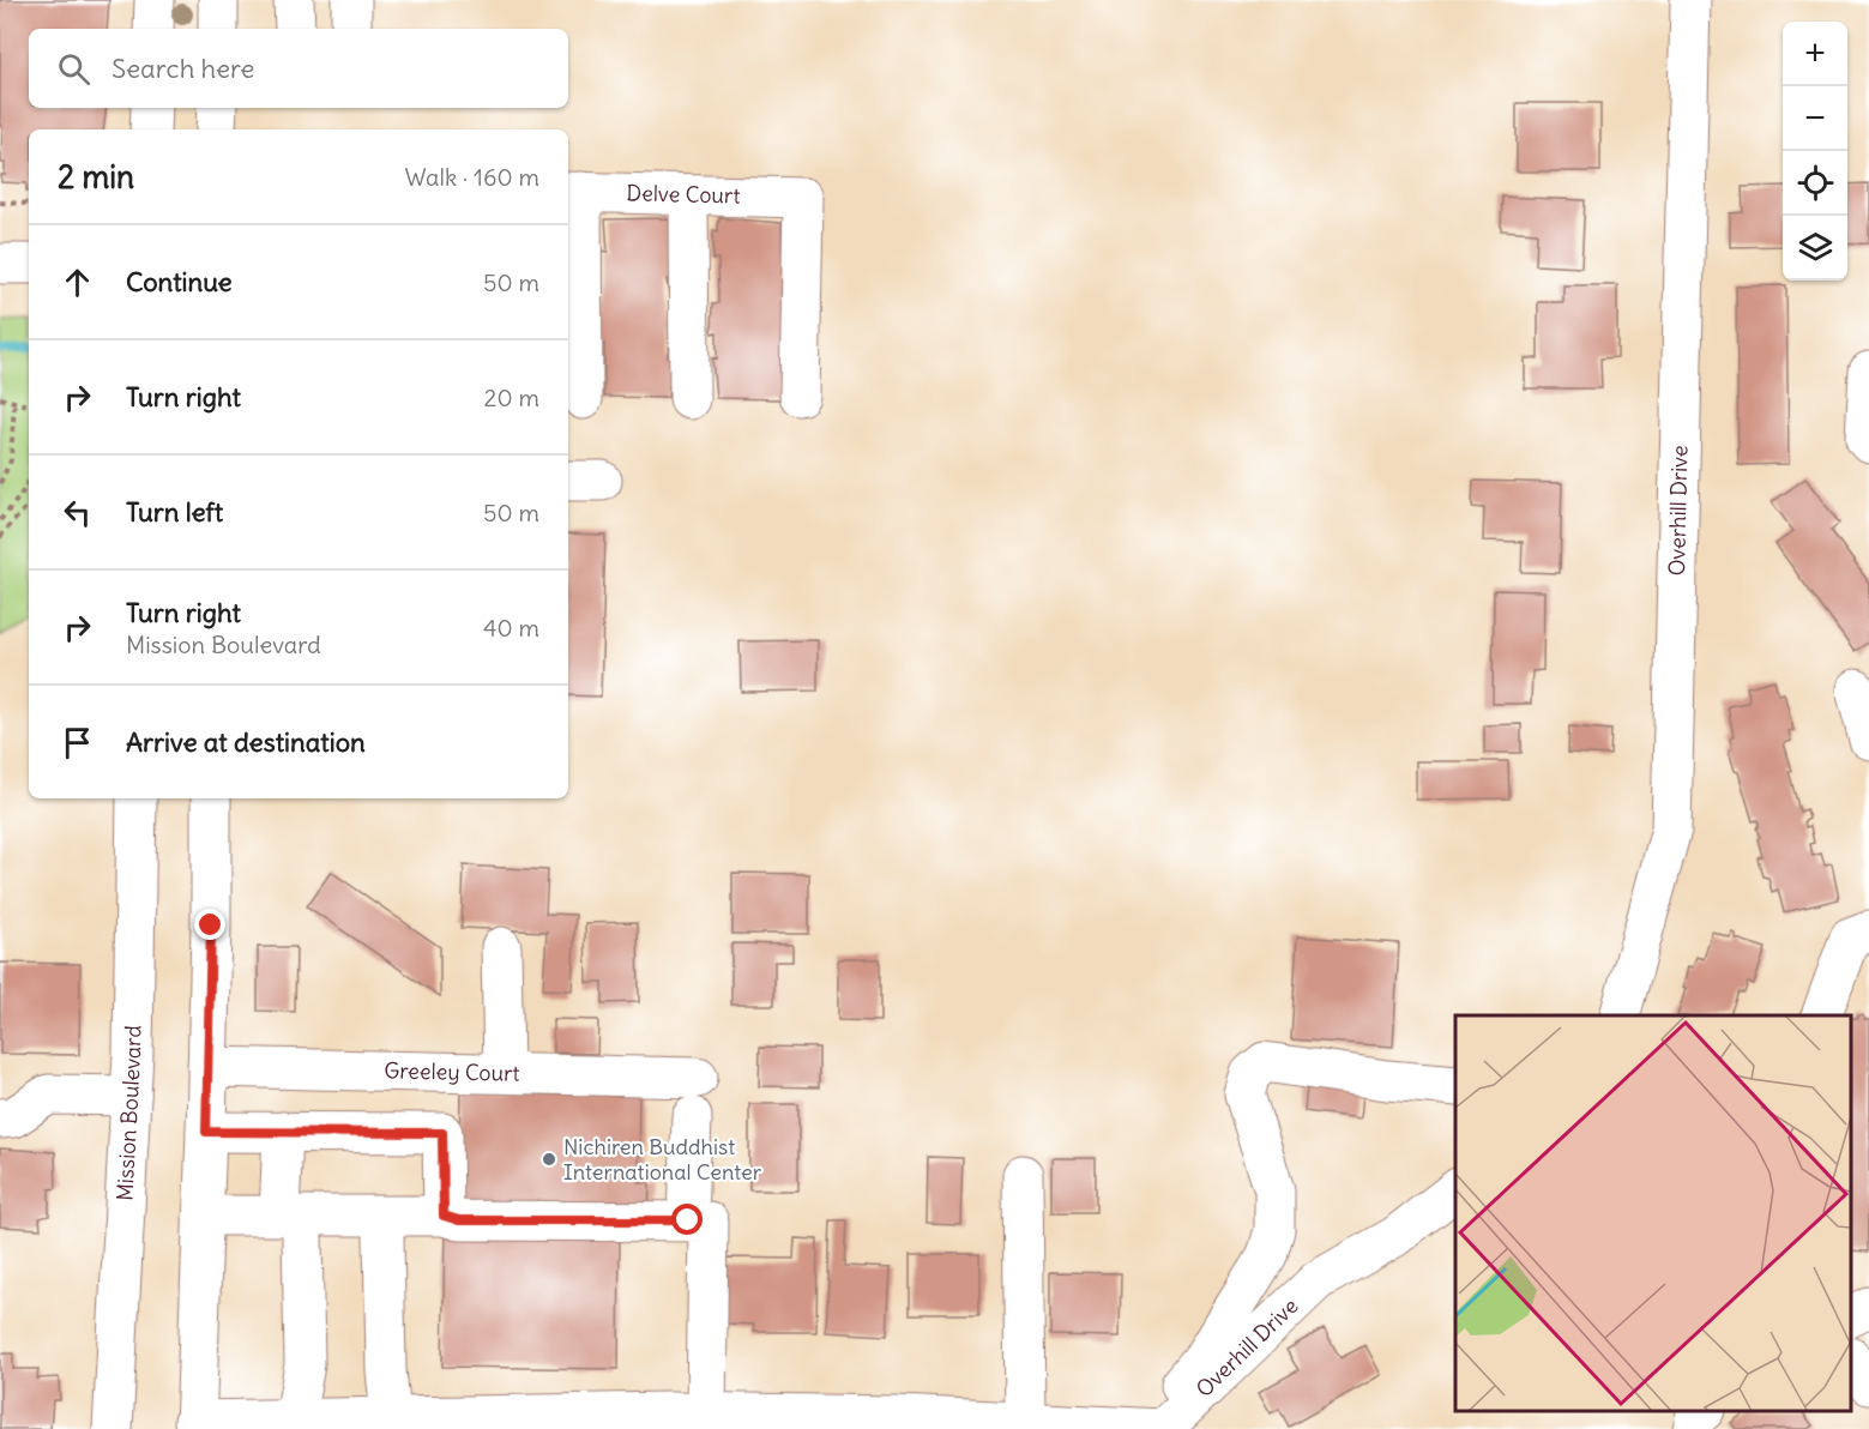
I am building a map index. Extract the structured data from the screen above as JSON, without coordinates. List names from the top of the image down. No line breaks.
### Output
{"streets":{"street":["Delve Court","Overhill Drive","Greeley Court","Mission Boulevard"]},"places":["Nichiren Buddhist International Center"],"page":{"map_buttons":["+","−"],"search":"Search here","heading":["2 min","Walk · 160 m"],"list":[["Continue","50 m"],["Turn right","20 m"],["Turn left","50 m"],["Turn right","Mission Boulevard","40 m"],"Arrive at destination"]}}
